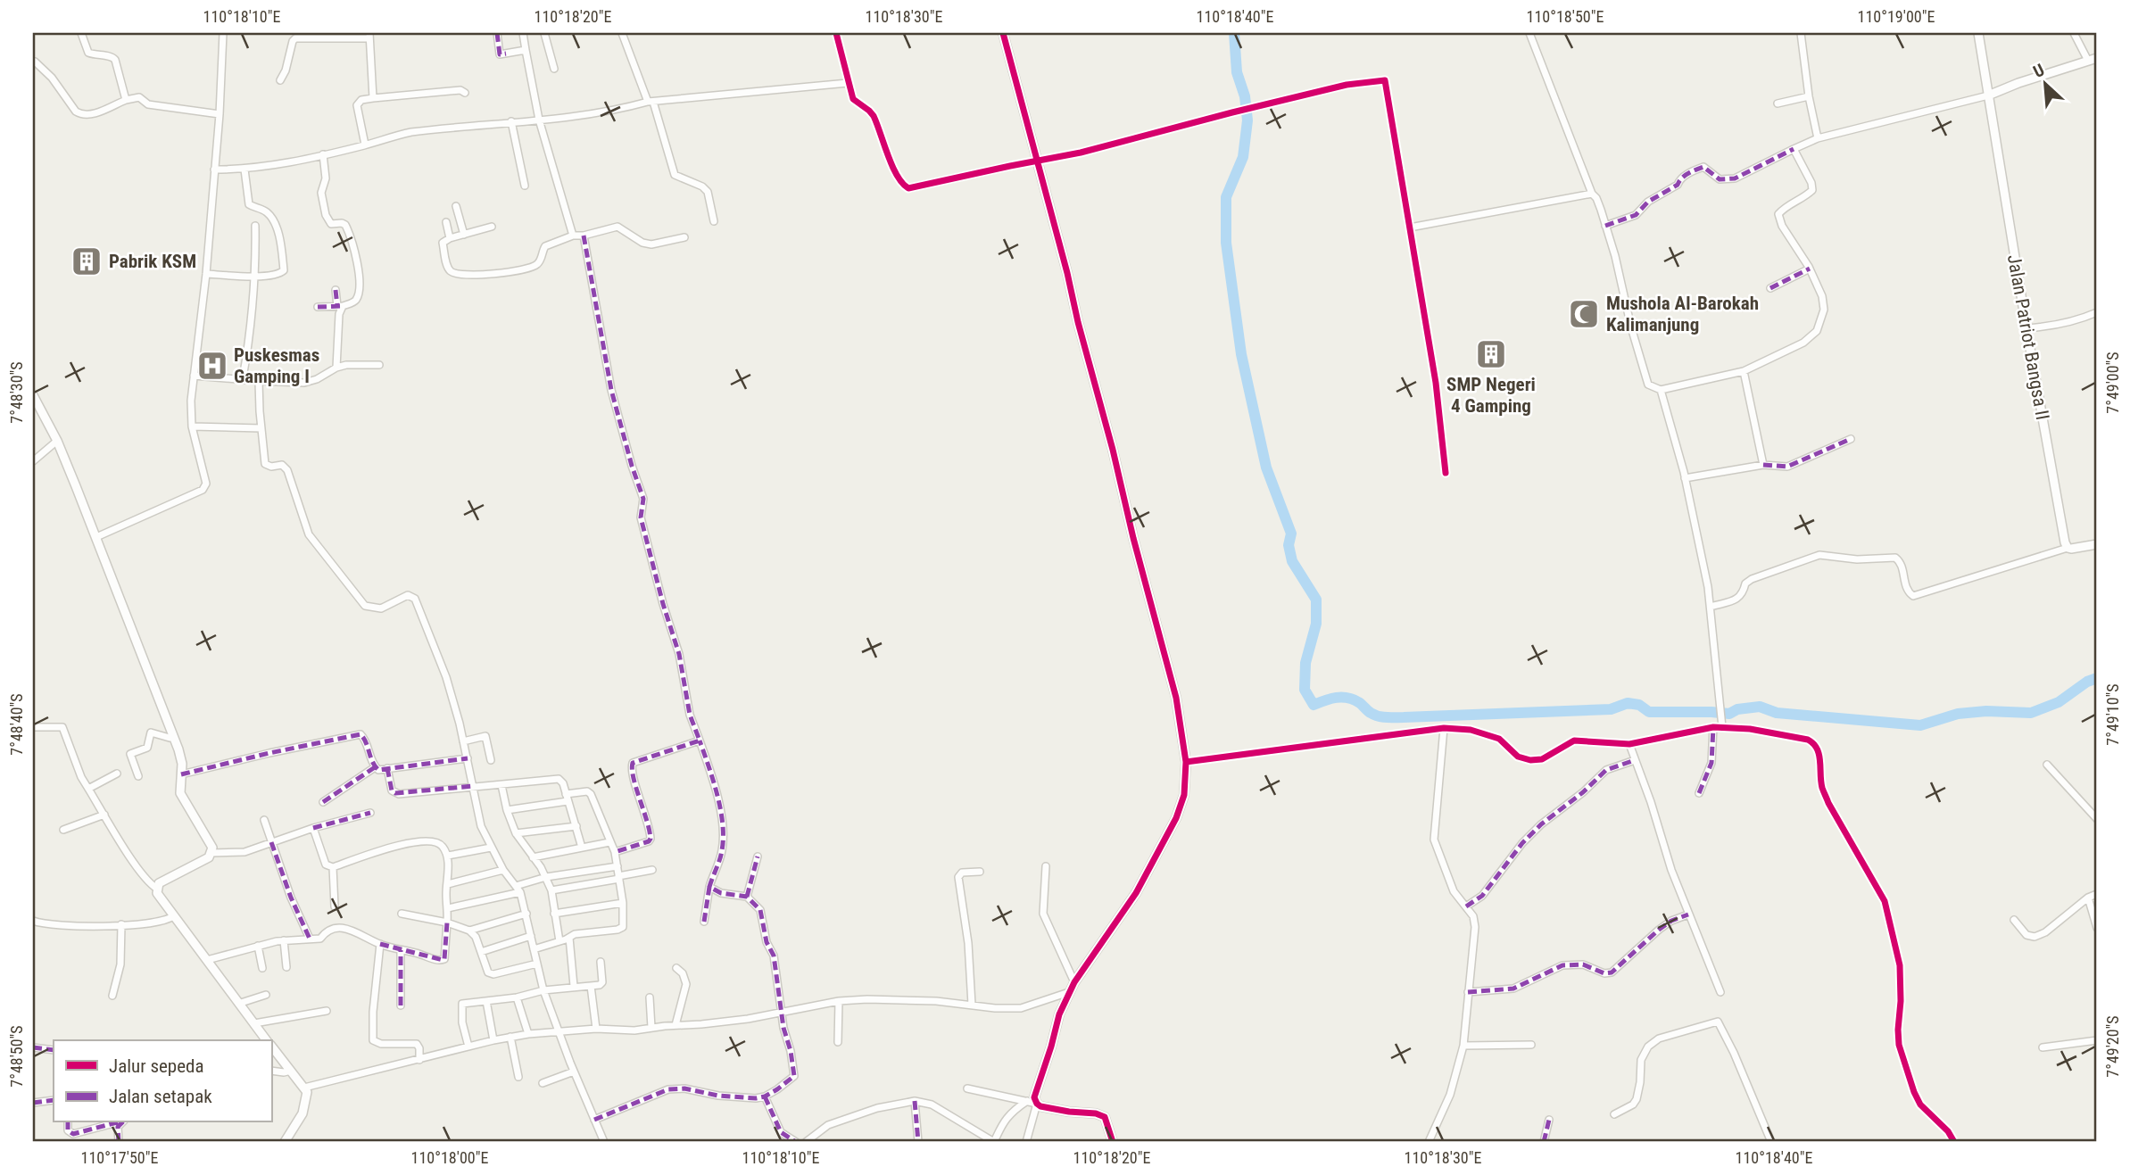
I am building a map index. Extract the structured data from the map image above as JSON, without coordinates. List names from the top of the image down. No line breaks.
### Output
{"streets":{"street":["Jalan Patriot Bangsa II"]},"places":{"building":["Pabrik KSM","SMP Negeri 4 Gamping"],"mosque":["Mushola Al-Barokah Kalimanjung"],"hospital":["Puskesmas Gamping I"]},"legend":["Jalur sepeda","Jalan setapak"],"north":"top left","coordinates":["110°18'10\"E","110°18'20\"E","110°18'30\"E","110°18'40\"E","110°18'50\"E","110°19'00\"E","7°49'00\"S","7°48'30\"S","7°49'10\"S","7°48'40\"S","7°49'20\"S","7°48'50\"S","110°17'50\"E","110°18'00\"E"]}
